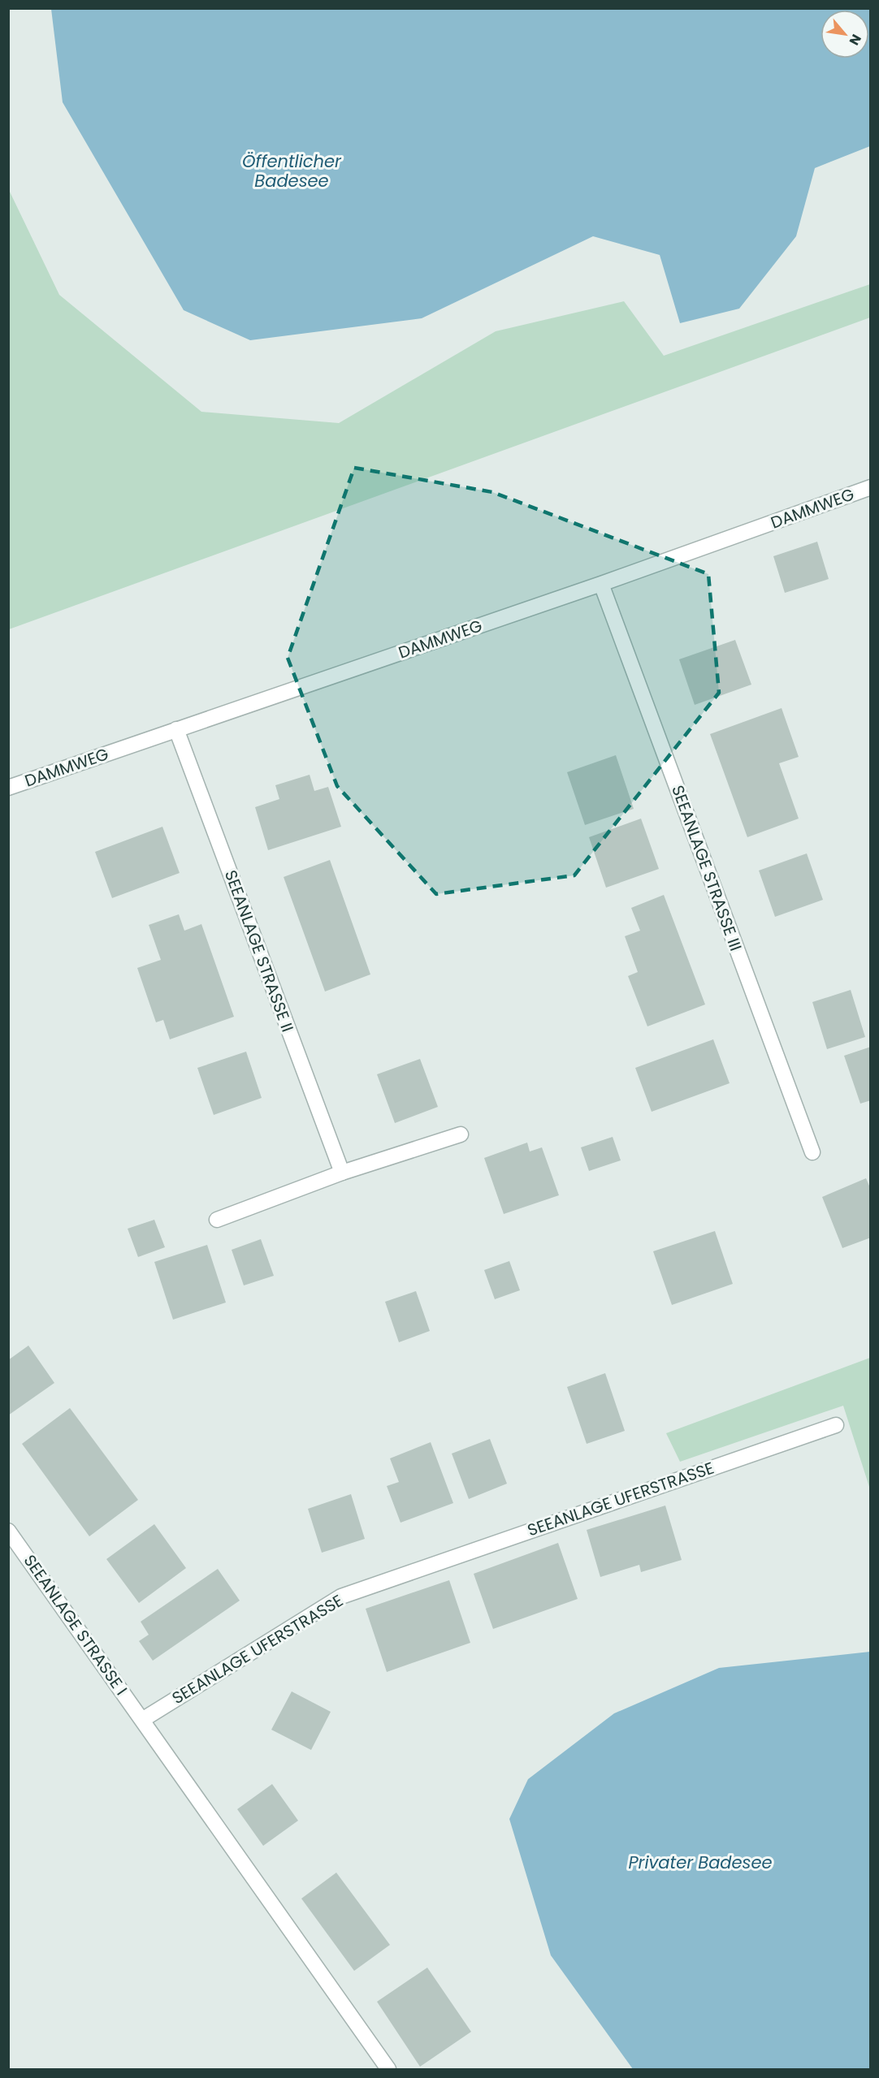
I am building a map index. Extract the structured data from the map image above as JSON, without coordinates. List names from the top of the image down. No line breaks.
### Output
{"streets":{"street":["DAMMWEG","SEEANLAGE STRASSE III","SEEANLAGE STRASSE II","SEEANLAGE UFERSTRASSE","SEEANLAGE STRASSE I"]},"crossings":[["DAMMWEG","SEEANLAGE STRASSE III"],["DAMMWEG","SEEANLAGE STRASSE II"],["SEEANLAGE UFERSTRASSE","SEEANLAGE STRASSE I"]],"water":["Öffentlicher Badesee","Privater Badesee"],"north":"bottom right"}
